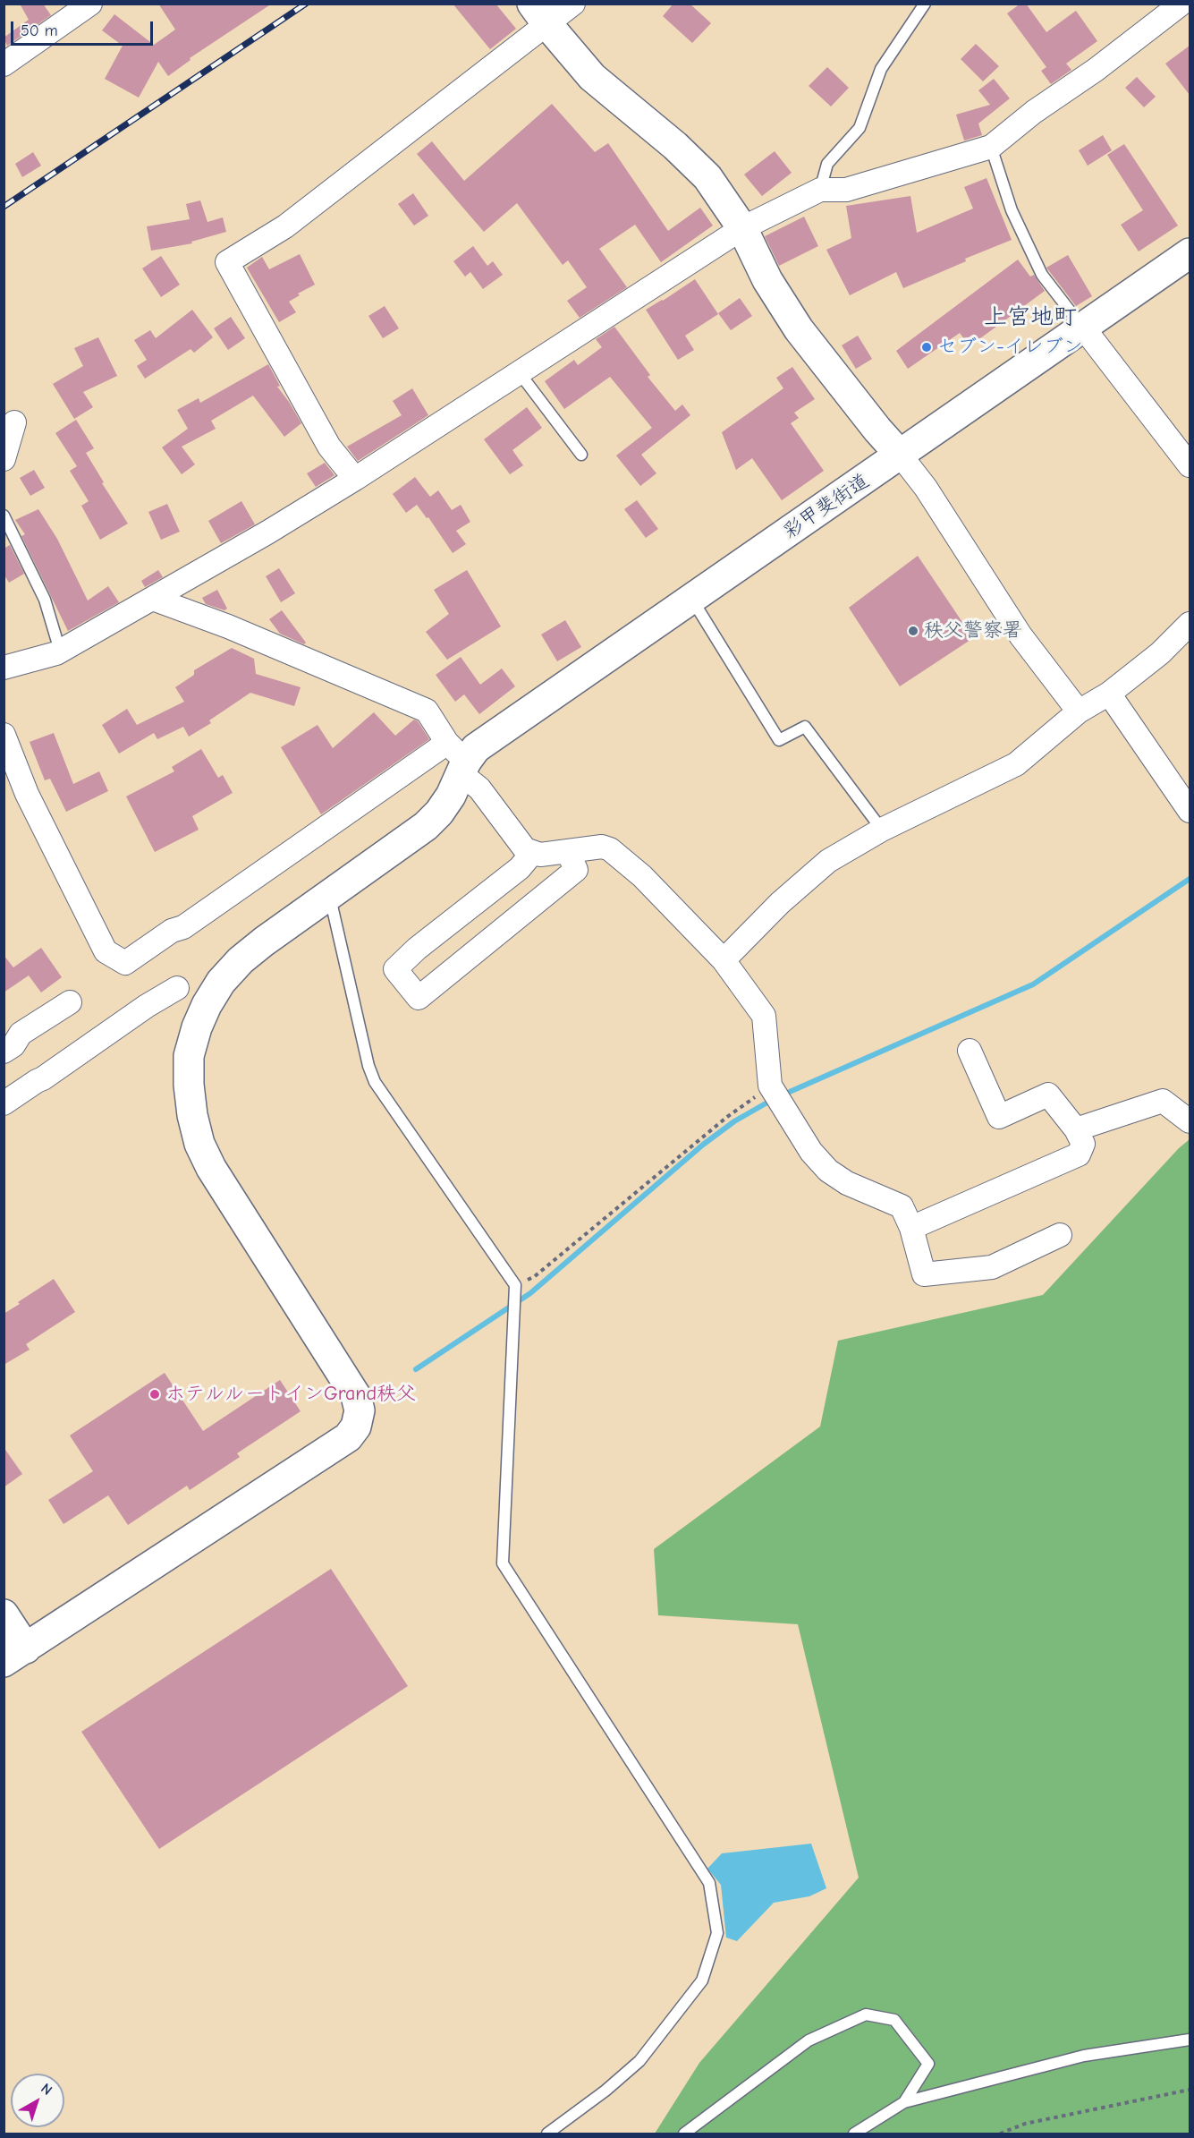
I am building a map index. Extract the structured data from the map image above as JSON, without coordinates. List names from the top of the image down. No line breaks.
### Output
{"streets":{"main road":["彩甲斐街道"]},"districts":["上宮地町"],"places":["セブン-イレブン","秩父警察署","ホテルルートインGrand秩父"],"scale_bar":"50 m","north":"top right"}
